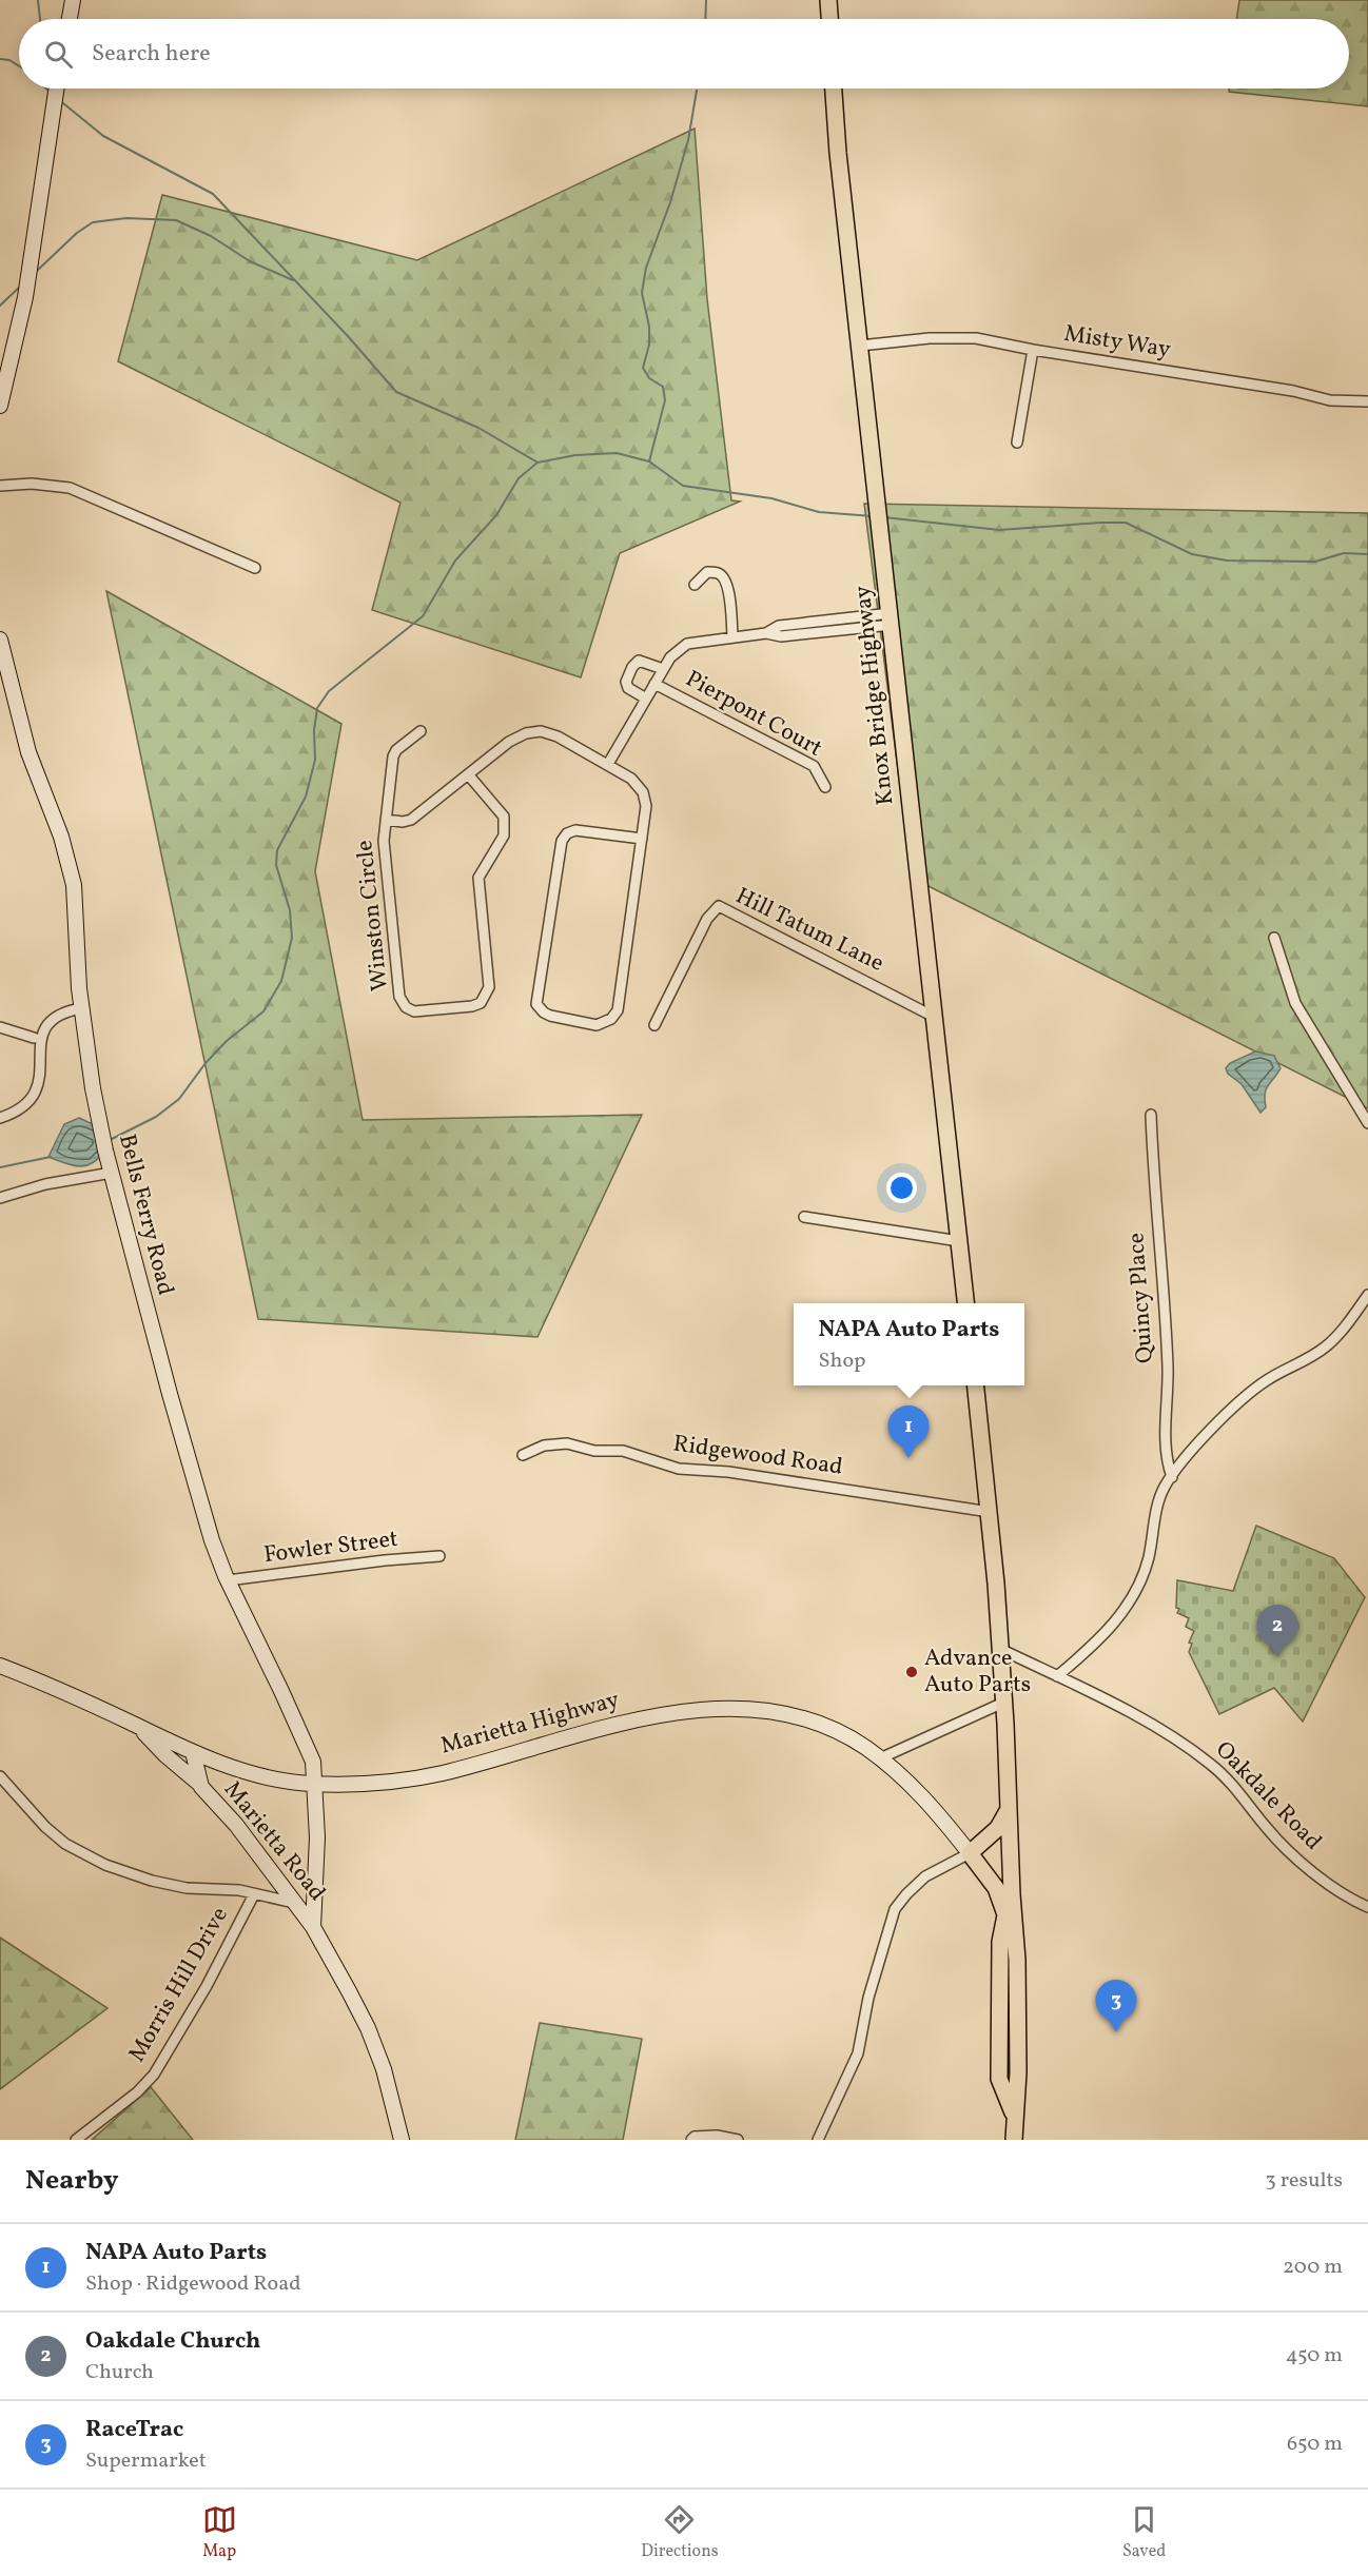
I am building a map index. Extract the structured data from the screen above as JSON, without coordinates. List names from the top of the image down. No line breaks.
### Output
{"streets":{"main road":["Knox Bridge Highway","Bells Ferry Road","Marietta Highway","Marietta Road"],"street":["Misty Way","Pierpont Court","Winston Circle","Hill Tatum Lane","Quincy Place","Ridgewood Road","Fowler Street","Oakdale Road","Morris Hill Drive"]},"crossings":[["Misty Way","Knox Bridge Highway"],["Knox Bridge Highway","Hill Tatum Lane"],["Bells Ferry Road","Fowler Street"],["Bells Ferry Road","Marietta Highway"],["Bells Ferry Road","Marietta Road"],["Marietta Highway","Oakdale Road"],["Marietta Highway","Marietta Road"]],"places":["Advance Auto Parts"],"page":{"search":"Search here","popup":["NAPA Auto Parts","Shop"],"pins":["1","2","3"],"heading":["Nearby","3 results"],"list":[{"mark":"1","name":"NAPA Auto Parts","note":"Shop · Ridgewood Road","value":"200 m"},{"mark":"2","name":"Oakdale Church","note":"Church","value":"450 m"},{"mark":"3","name":"RaceTrac","note":"Supermarket","value":"650 m"}],"nav":["Map","Directions","Saved"]}}
